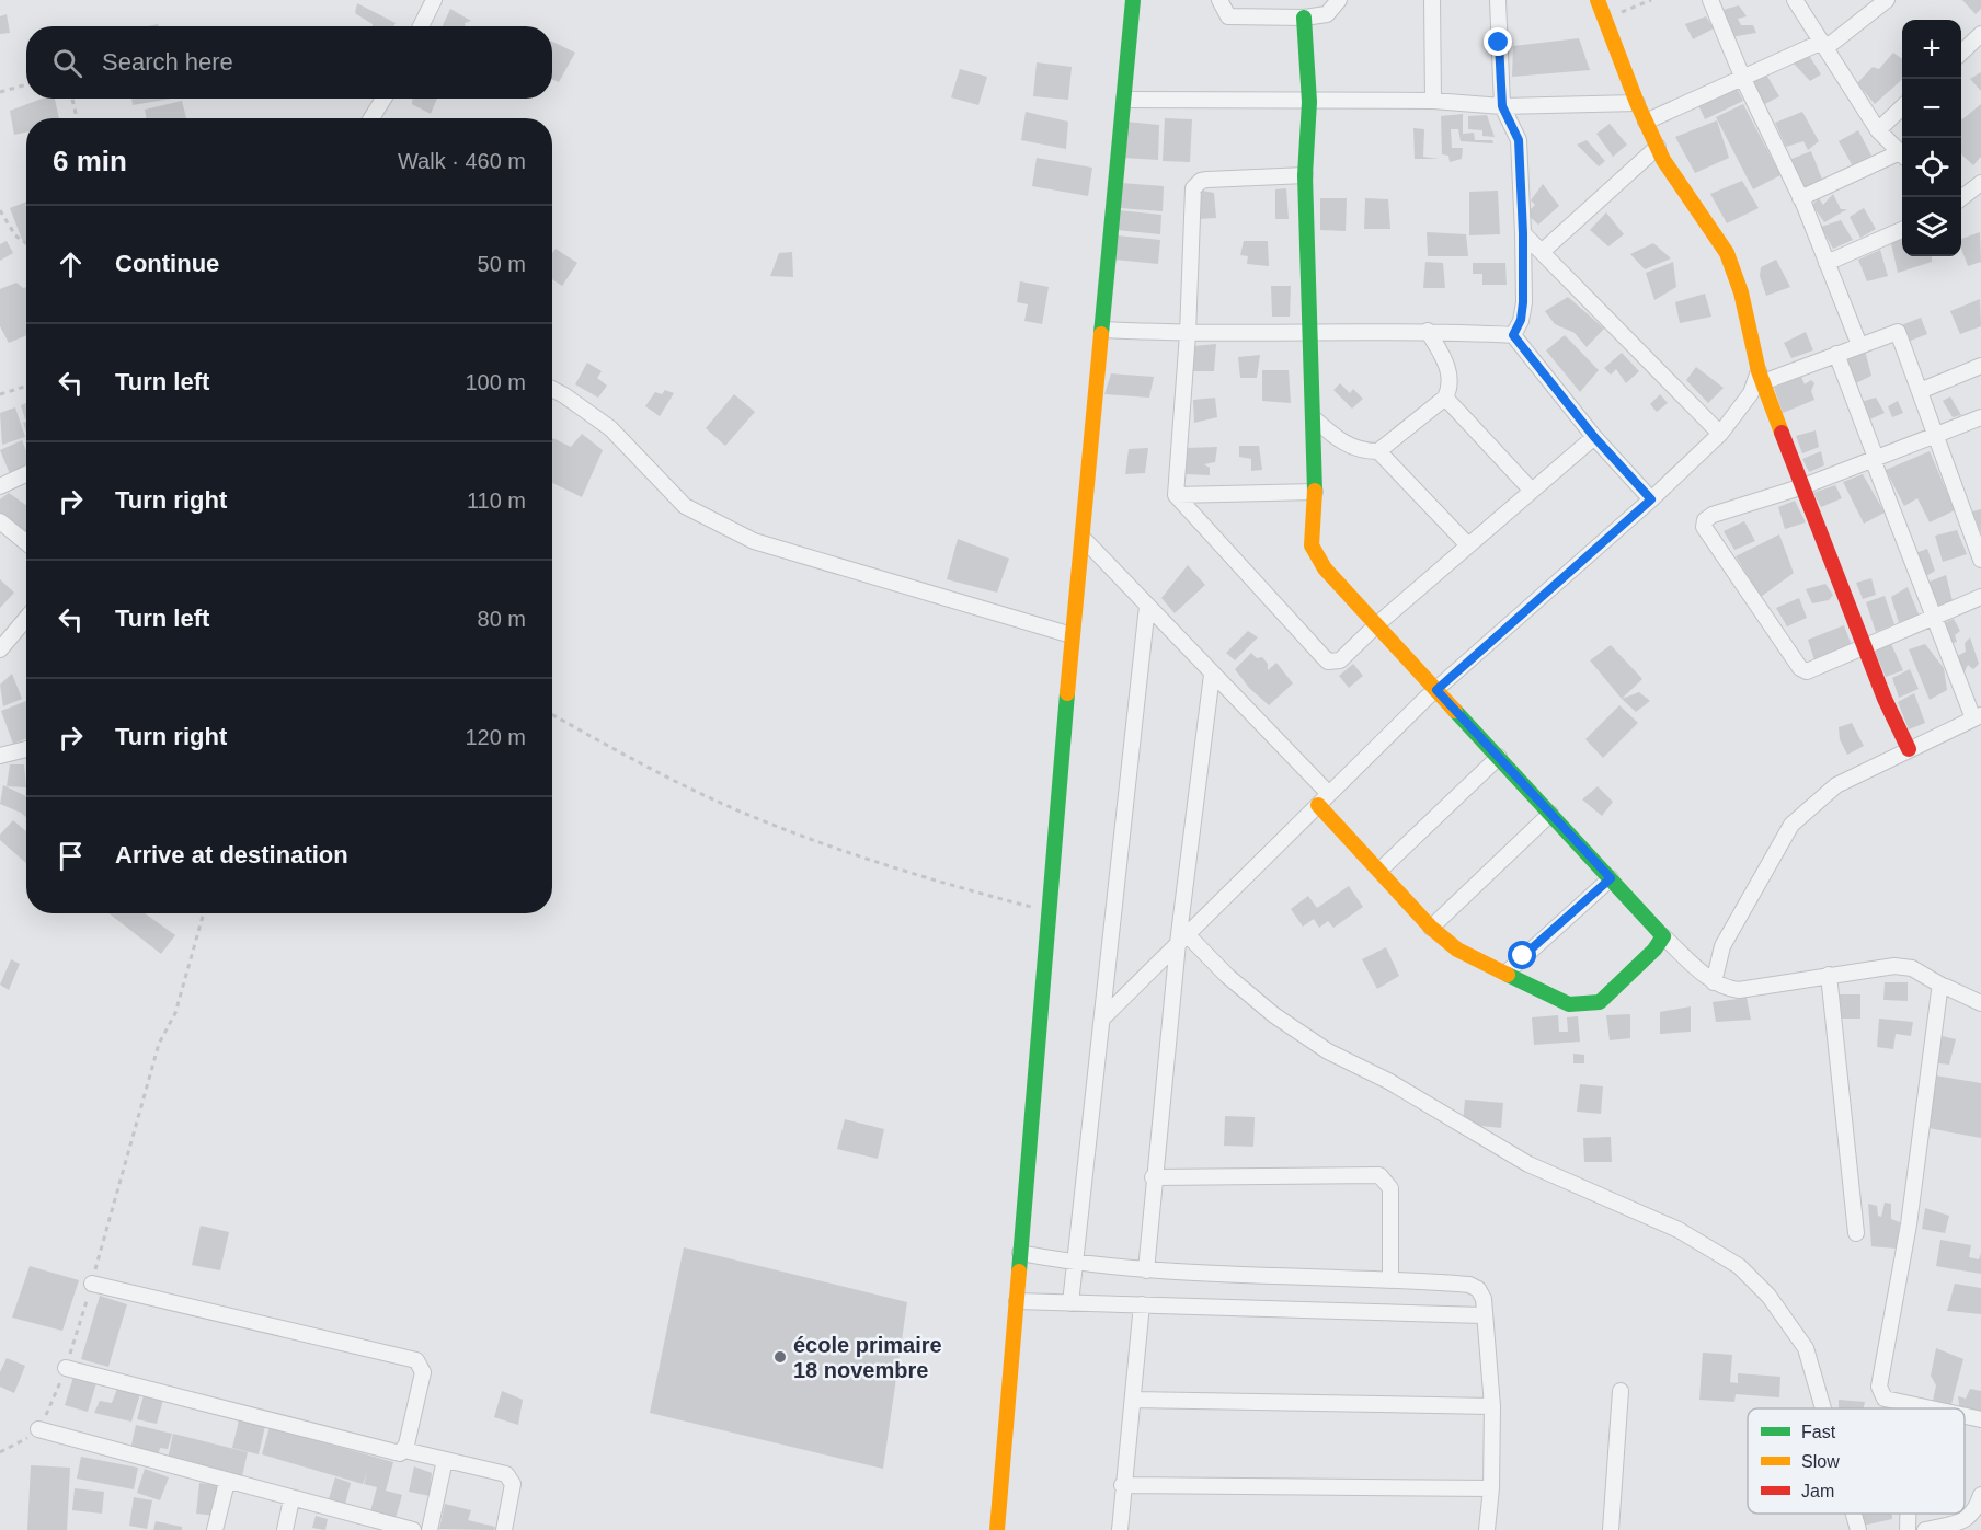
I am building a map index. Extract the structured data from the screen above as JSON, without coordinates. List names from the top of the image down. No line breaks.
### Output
{"places":["école primaire 18 novembre"],"legend":["Fast","Slow","Jam"],"page":{"map_buttons":["+","−"],"search":"Search here","heading":["6 min","Walk · 460 m"],"list":[["Continue","50 m"],["Turn left","100 m"],["Turn right","110 m"],["Turn left","80 m"],["Turn right","120 m"],"Arrive at destination"]}}
